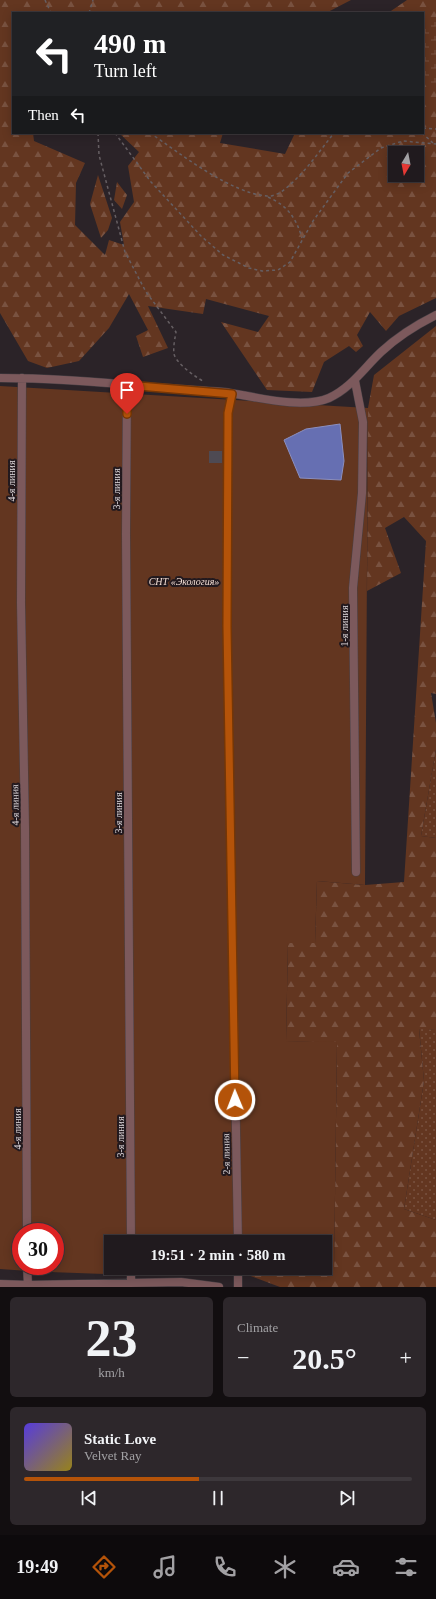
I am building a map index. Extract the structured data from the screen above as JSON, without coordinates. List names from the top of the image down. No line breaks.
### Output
{"streets":{"street":["4-я линия","3-я линия","1-я линия","2-я линия"]},"parks":["СНТ «Экология»"],"north":"bottom","page":{"turn":["490 m","Turn left"],"then":"Then","limit":"30","trip":"19:51 · 2 min · 580 m","tile":[["23","km/h"],"Climate"],"heat":["−","20.5°","+"],"song":["Static Love","Velvet Ray"],"tabs":"19:49"}}
